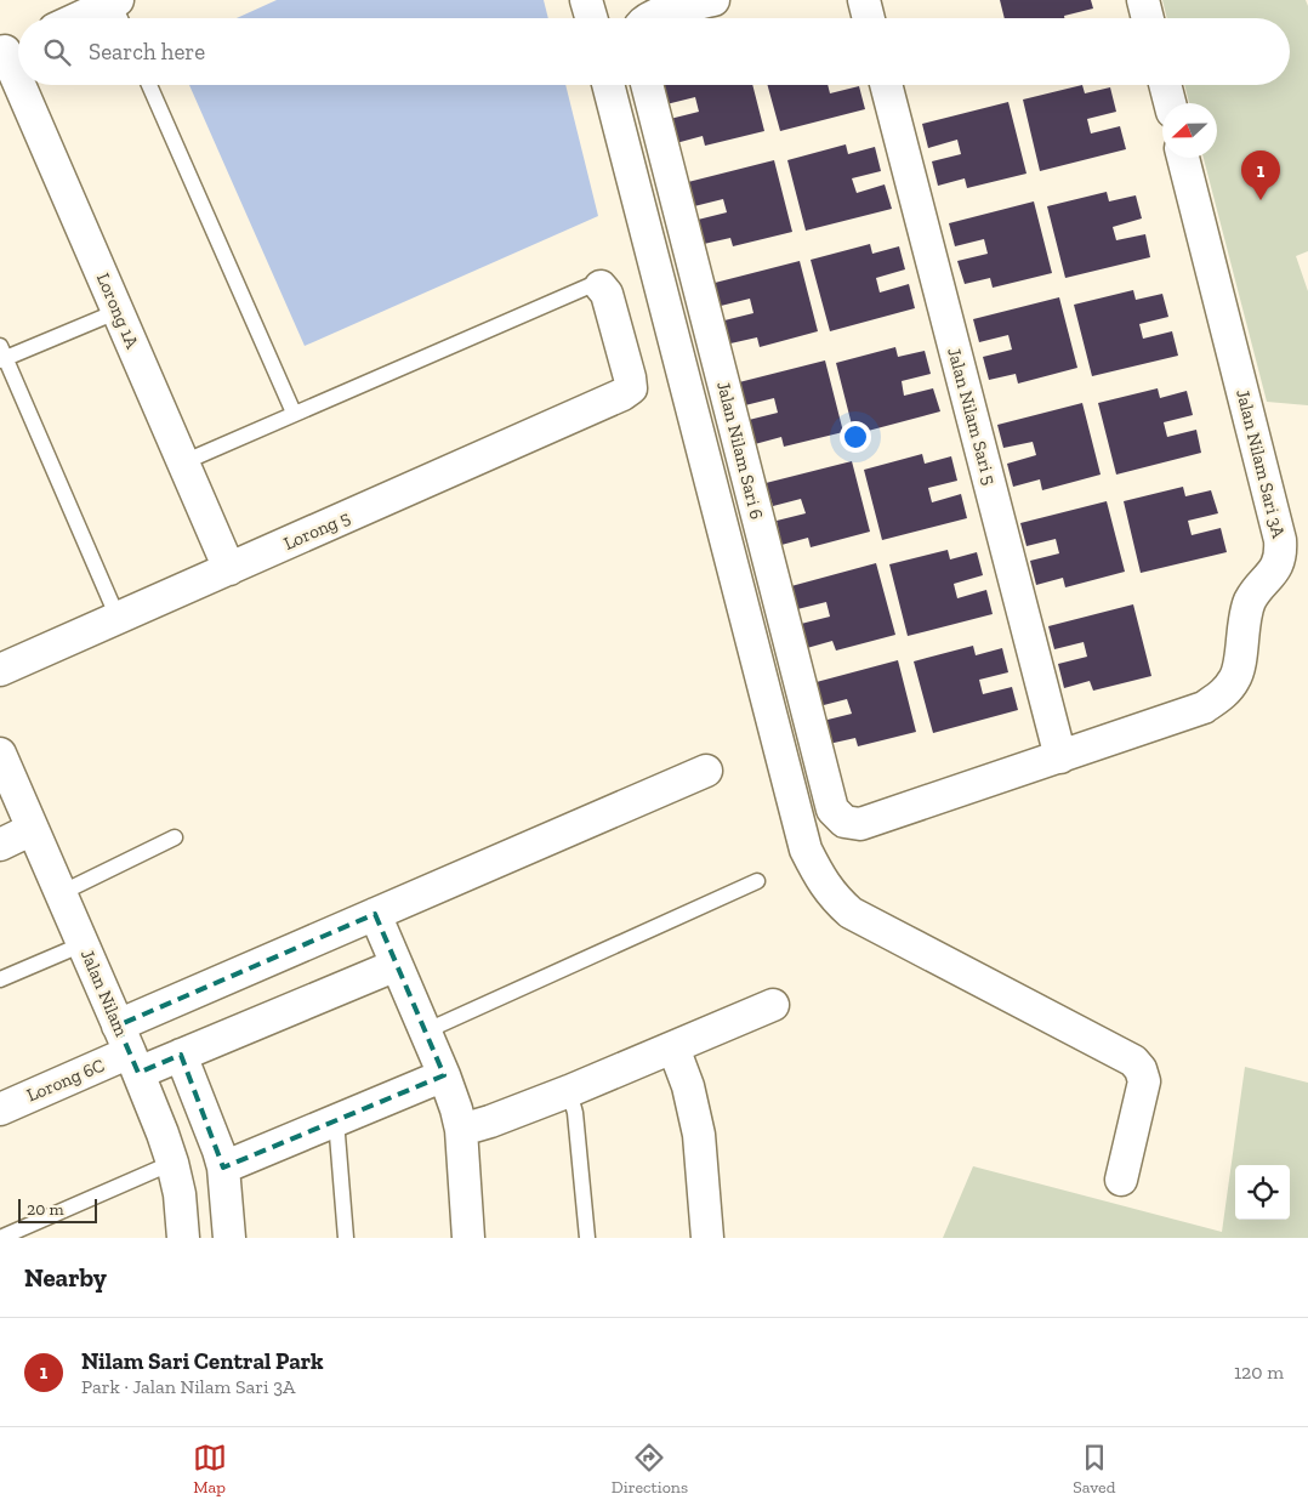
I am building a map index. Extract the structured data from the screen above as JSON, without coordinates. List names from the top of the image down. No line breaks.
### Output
{"streets":{"street":["Lorong 1A","Jalan Nilam Sari 5","Jalan Nilam Sari 6","Jalan Nilam Sari 3A","Lorong 5","Jalan Nilam","Lorong 6C"]},"crossings":[["Lorong 1A","Lorong 5"],["Jalan Nilam Sari 5","Jalan Nilam Sari 3A"],["Jalan Nilam Sari 6","Jalan Nilam Sari 3A"],["Jalan Nilam","Lorong 6C"]],"scale_bar":"20 m","north":"left","page":{"search":"Search here","pins":"1","scale":"20 m","heading":"Nearby","list":[{"mark":"1","name":"Nilam Sari Central Park","note":"Park · Jalan Nilam Sari 3A","value":"120 m"}],"nav":["Map","Directions","Saved"]}}
